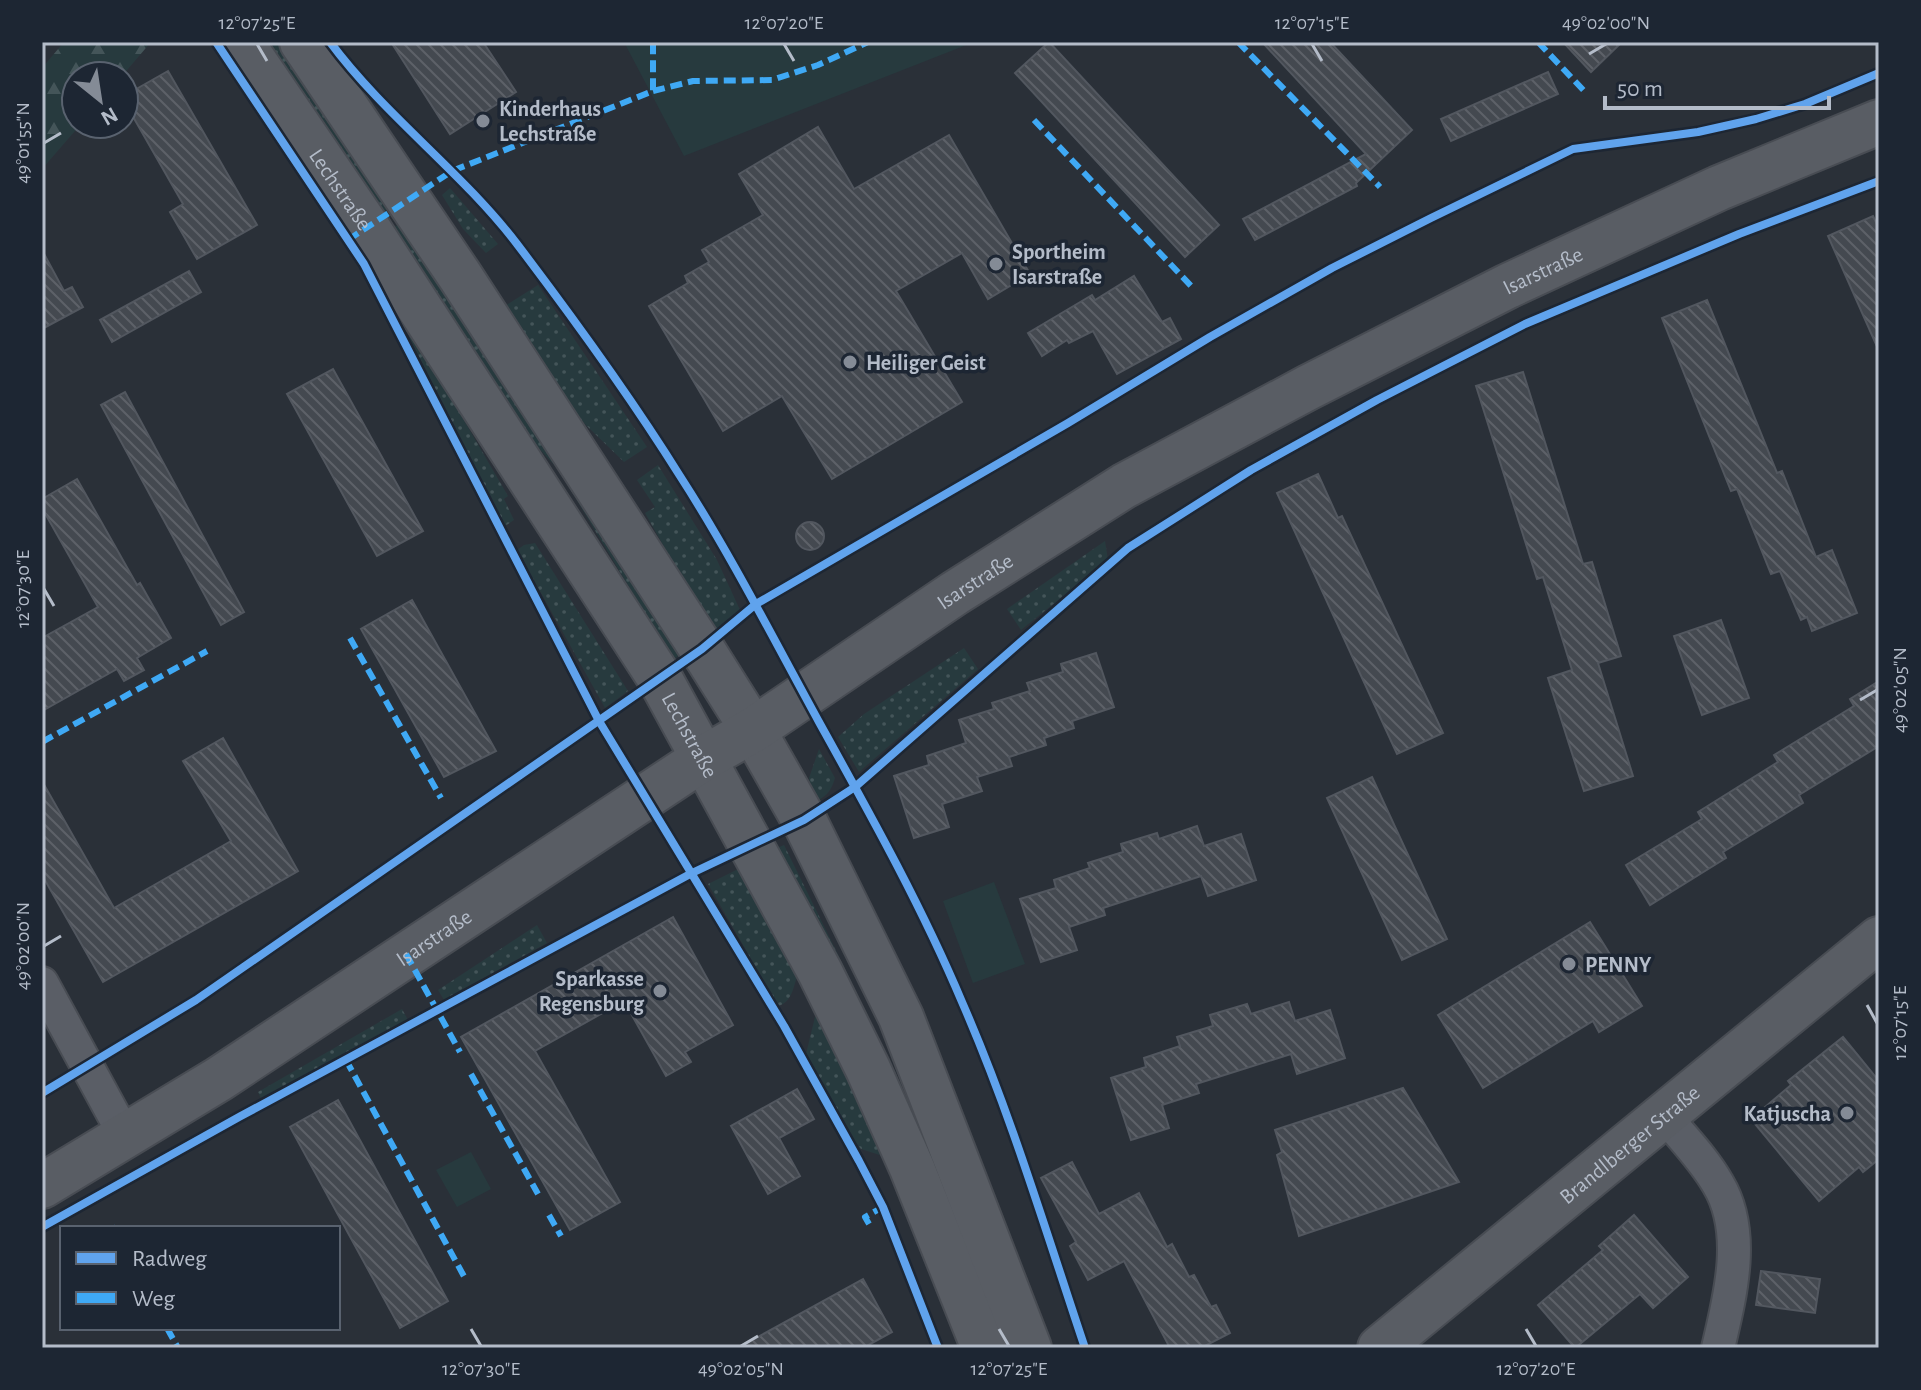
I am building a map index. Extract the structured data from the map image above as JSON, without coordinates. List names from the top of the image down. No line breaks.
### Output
{"streets":{"street":["Lechstraße","Isarstraße","Brandlberger Straße"]},"crossings":[["Lechstraße","Isarstraße"]],"places":["Kinderhaus Lechstraße","Sportheim Isarstraße","Heiliger Geist","PENNY","Sparkasse Regensburg","Katjuscha"],"legend":["Radweg","Weg"],"scale_bar":"50 m","north":"bottom right","coordinates":["12°07'25\"E","12°07'20\"E","12°07'15\"E","49°02'00\"N","49°01'55\"N","12°07'30\"E","49°02'05\"N"]}
